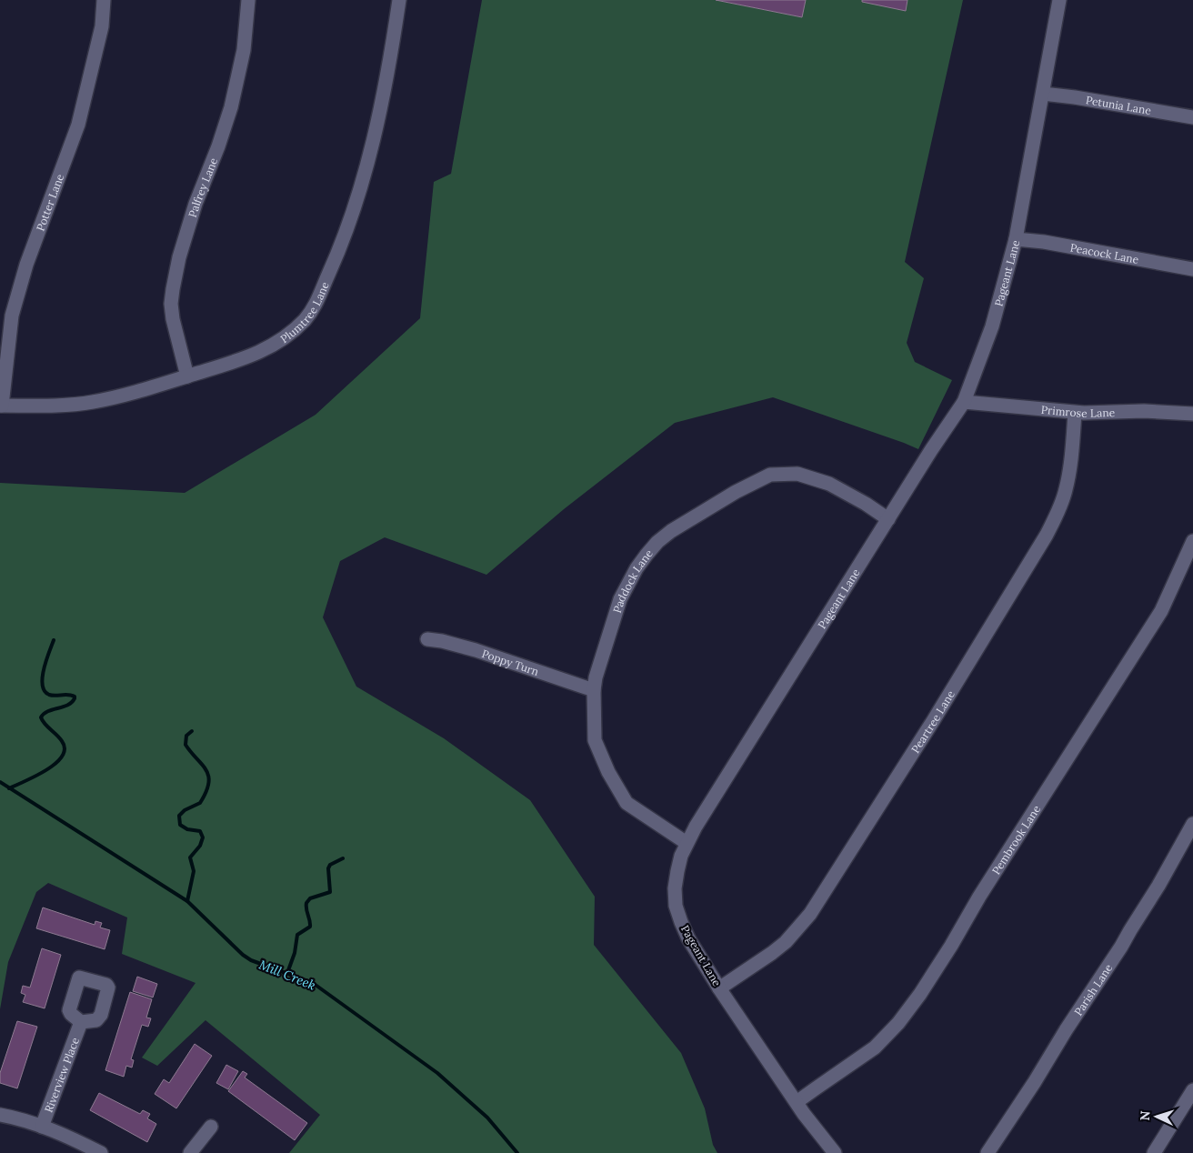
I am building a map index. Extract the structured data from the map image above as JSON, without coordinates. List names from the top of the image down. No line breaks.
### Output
{"streets":{"street":["Petunia Lane","Palfrey Lane","Potter Lane","Peacock Lane","Pageant Lane","Plumtree Lane","Primrose Lane","Paddock Lane","Poppy Turn","Peartree Lane","Pembrook Lane","Parish Lane","Riverview Place"]},"crossings":[["Petunia Lane","Pageant Lane"],["Palfrey Lane","Plumtree Lane"],["Potter Lane","Plumtree Lane"],["Peacock Lane","Pageant Lane"],["Pageant Lane","Primrose Lane"],["Pageant Lane","Paddock Lane"],["Pageant Lane","Peartree Lane"],["Pageant Lane","Pembrook Lane"],["Primrose Lane","Peartree Lane"],["Paddock Lane","Poppy Turn"]],"water":["Mill Creek"],"north":"left"}
